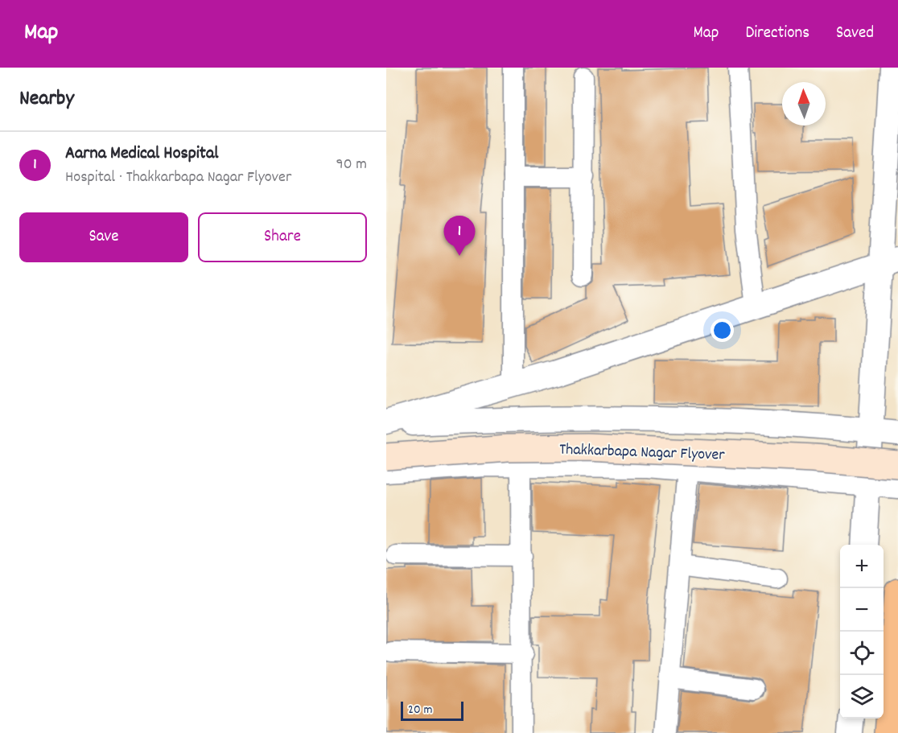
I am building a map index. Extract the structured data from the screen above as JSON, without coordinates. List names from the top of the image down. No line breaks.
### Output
{"streets":{"main road":["Thakkarbapa Nagar Flyover"]},"scale_bar":"20 m","north":"top","page":{"header":"Map","nav":["Map","Directions","Saved"],"heading":"Nearby","list":[{"mark":"1","name":"Aarna Medical Hospital","note":"Hospital · Thakkarbapa Nagar Flyover","value":"90 m"}],"buttons":["Save","Share"],"pins":"1","map_buttons":["+","−"],"scale":"20 m"}}
